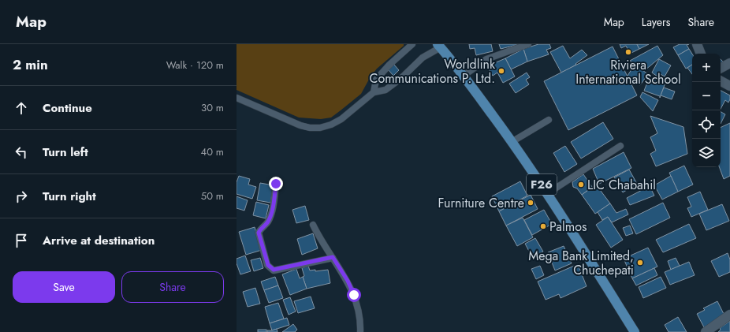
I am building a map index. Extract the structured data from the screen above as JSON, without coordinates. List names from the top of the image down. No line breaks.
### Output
{"streets":{"main road":["F26"]},"places":["Riviera International School","Worldlink Communications P. Ltd.","LIC Chabahil","Furniture Centre","Palmos","Mega Bank Limited, Chuchepati"],"page":{"header":"Map","nav":["Map","Layers","Share"],"heading":["2 min","Walk · 120 m"],"map_buttons":["+","−"],"list":[["Continue","30 m"],["Turn left","40 m"],["Turn right","50 m"],"Arrive at destination"],"buttons":["Save","Share"]}}
